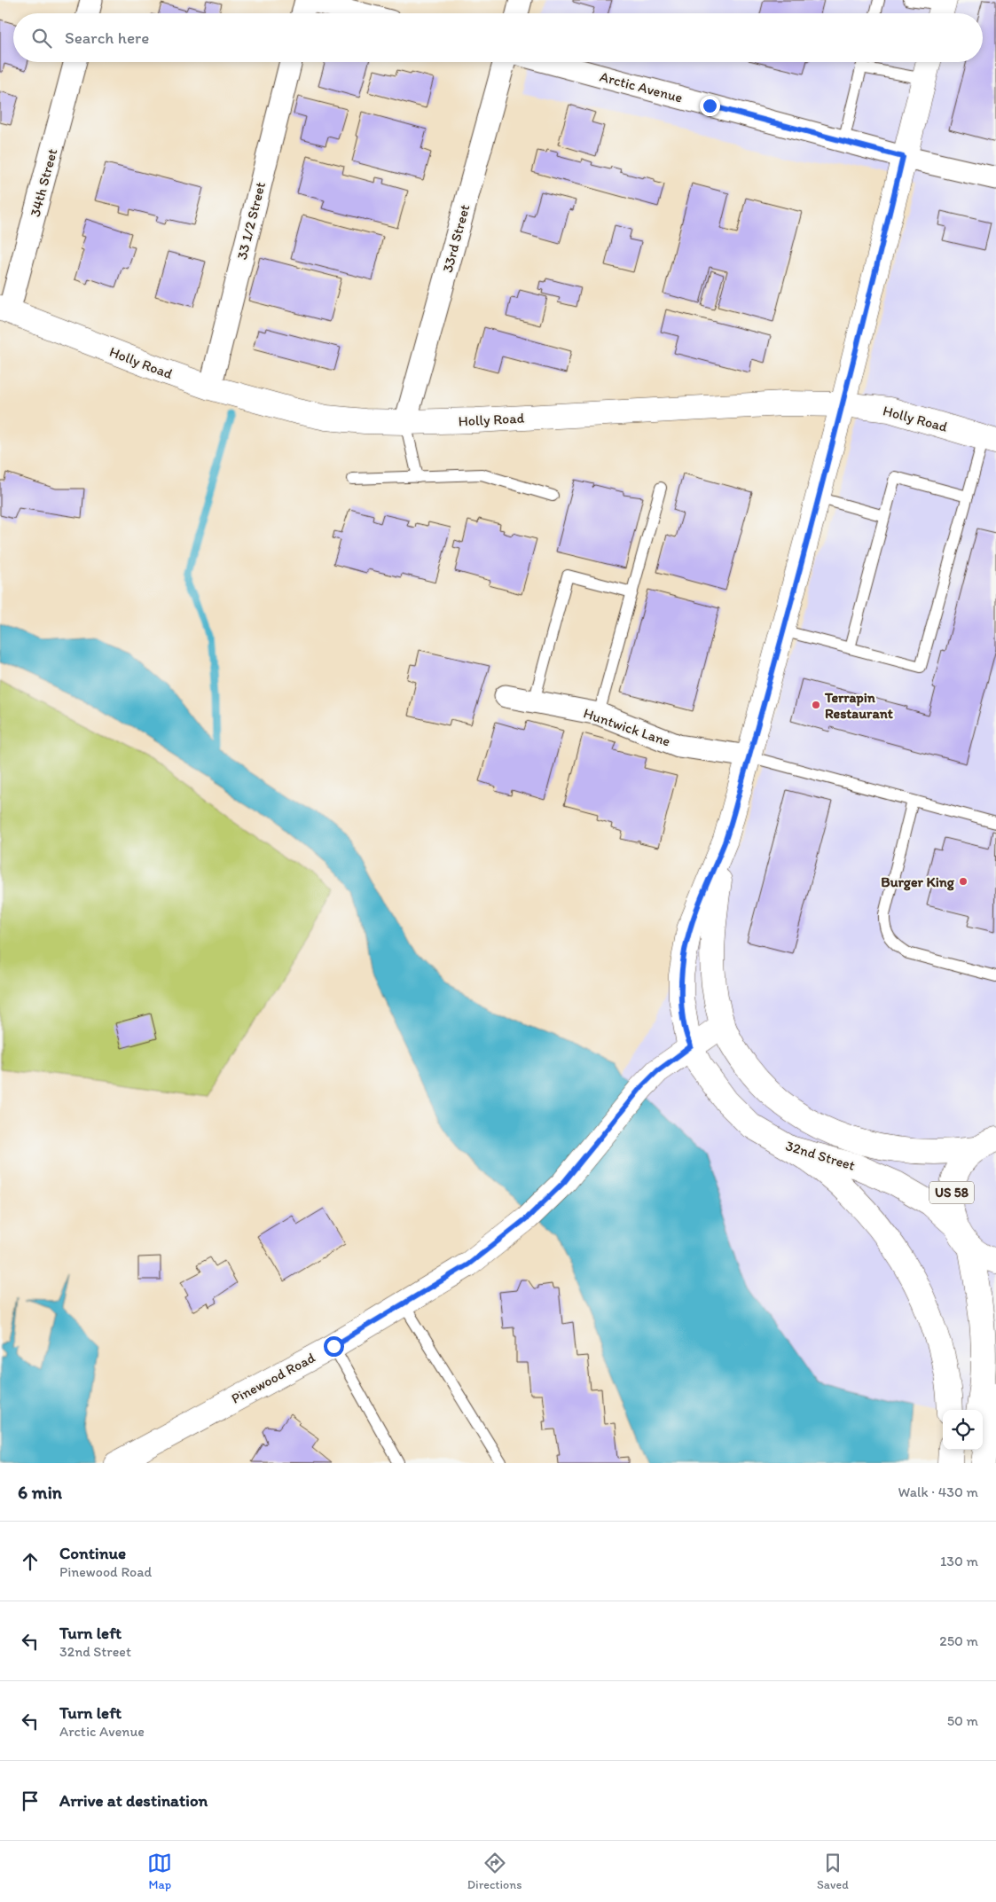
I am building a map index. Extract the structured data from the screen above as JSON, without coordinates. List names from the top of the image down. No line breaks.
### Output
{"streets":{"street":["Arctic Avenue","34th Street","33 1/2 Street","33rd Street","Holly Road","Huntwick Lane","32nd Street","US 58","Pinewood Road"]},"crossings":[["Arctic Avenue","32nd Street"],["34th Street","Holly Road"],["33 1/2 Street","Holly Road"],["33rd Street","Holly Road"],["Holly Road","32nd Street"],["Huntwick Lane","32nd Street"],["32nd Street","US 58"],["32nd Street","Pinewood Road"]],"places":["Terrapin Restaurant","Burger King"],"page":{"search":"Search here","heading":["6 min","Walk · 430 m"],"list":[["Continue","Pinewood Road","130 m"],["Turn left","32nd Street","250 m"],["Turn left","Arctic Avenue","50 m"],"Arrive at destination"],"nav":["Map","Directions","Saved"]}}
